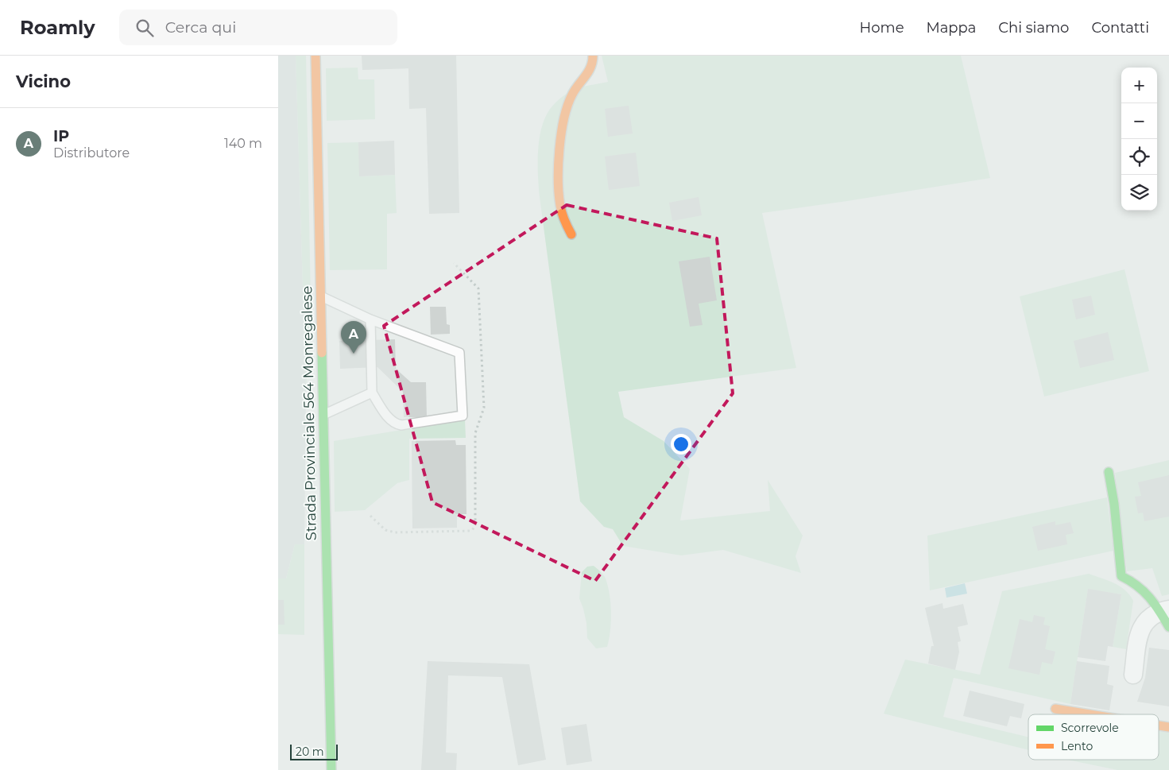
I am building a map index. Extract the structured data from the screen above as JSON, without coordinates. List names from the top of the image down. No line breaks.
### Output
{"streets":{"main road":["Strada Provinciale 564 Monregalese"]},"legend":["Scorrevole","Lento"],"scale_bar":"20 m","page":{"header":"Roamly","search":"Cerca qui","nav":["Home","Mappa","Chi siamo","Contatti"],"heading":"Vicino","map_buttons":["+","−"],"list":[{"mark":"A","name":"IP","note":"Distributore","value":"140 m"}],"pins":"A","scale":"20 m"}}
